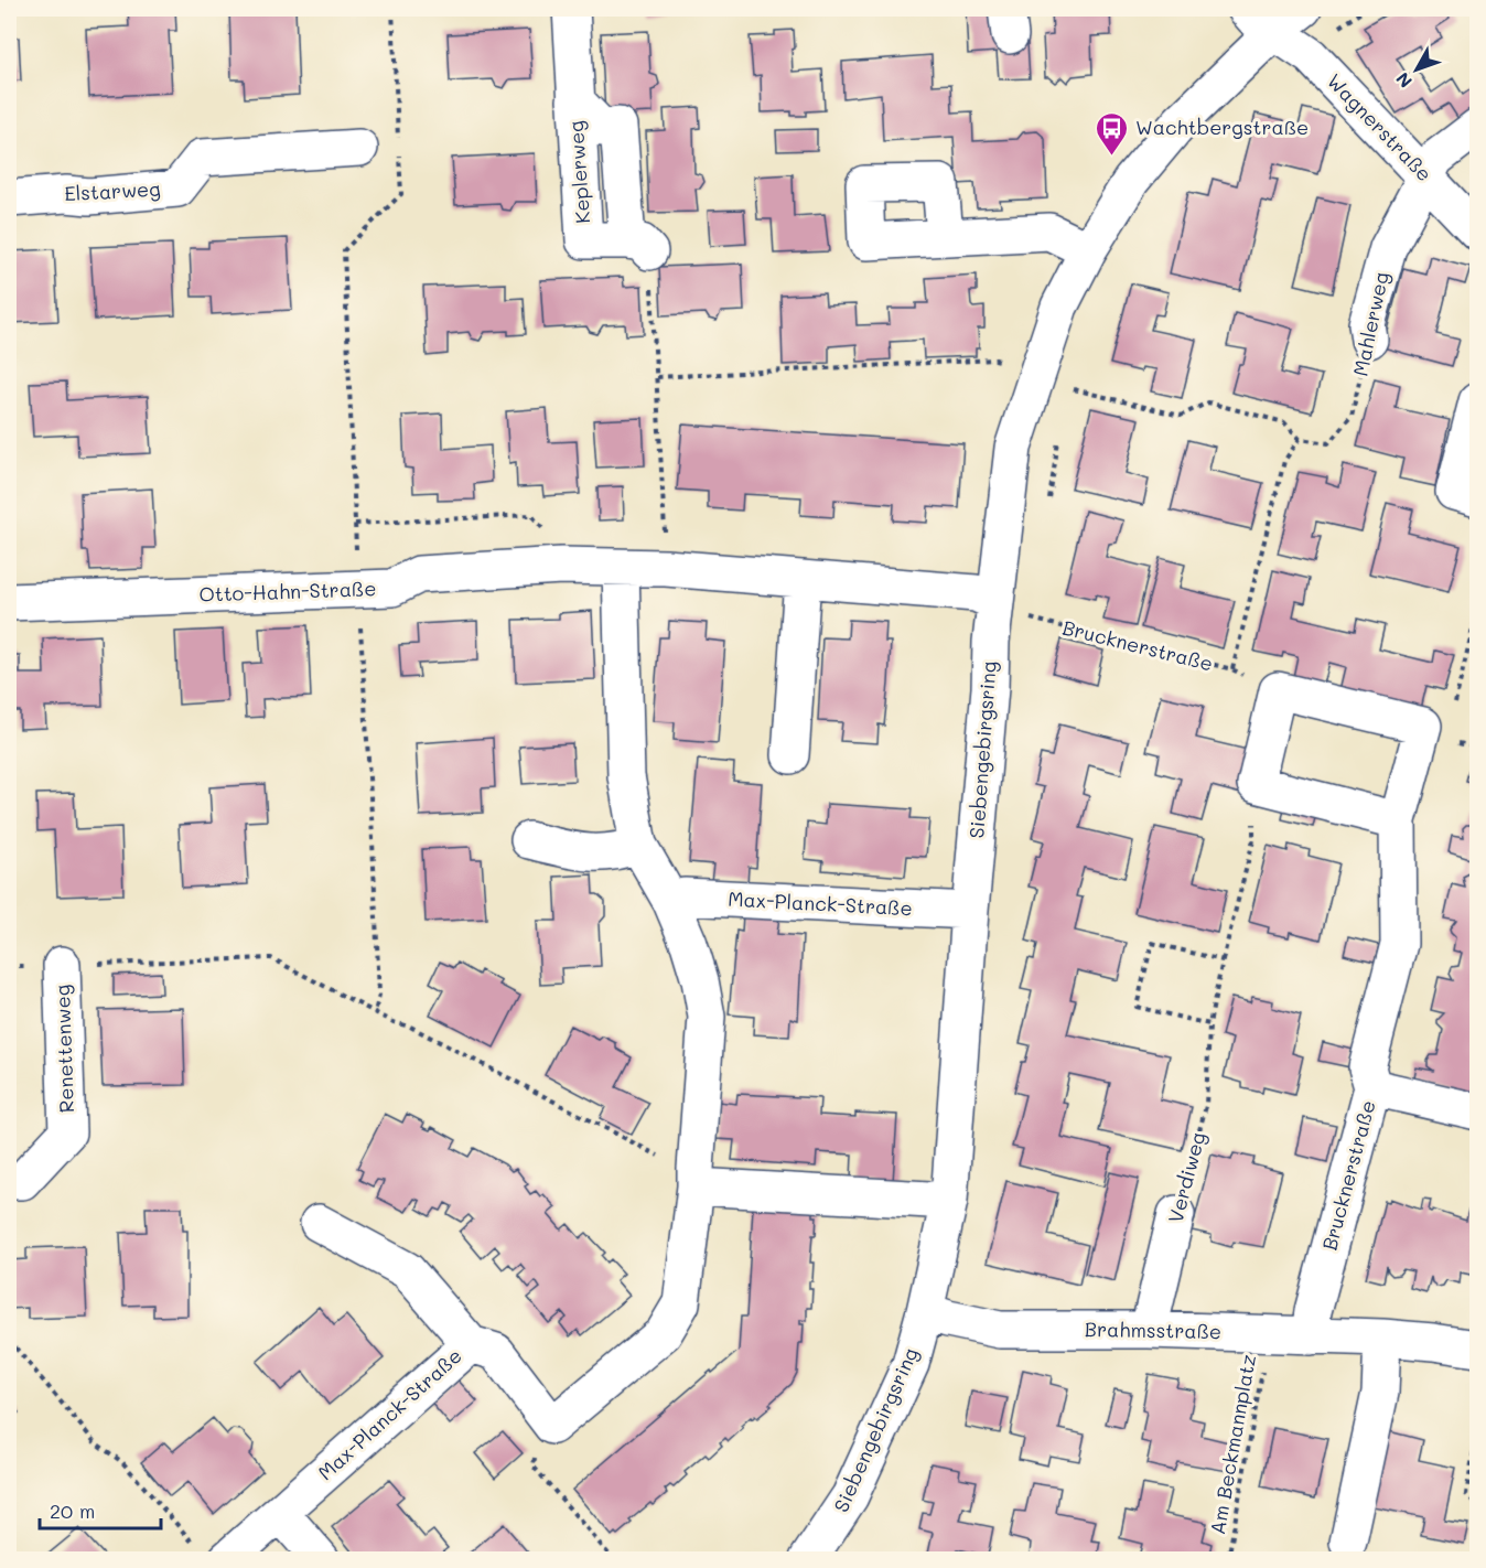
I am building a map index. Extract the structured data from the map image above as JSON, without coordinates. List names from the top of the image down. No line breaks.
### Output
{"streets":{"street":["Wagnerstraße","Keplerweg","Elstarweg","Mahlerweg","Otto-Hahn-Straße","Brucknerstraße","Siebengebirgsring","Max-Planck-Straße","Renettenweg","Verdiweg","Brahmsstraße"],"path":["Am Beckmannplatz"]},"crossings":[["Wagnerstraße","Mahlerweg"],["Wagnerstraße","Siebengebirgsring"],["Otto-Hahn-Straße","Brucknerstraße"],["Otto-Hahn-Straße","Siebengebirgsring"],["Brucknerstraße","Siebengebirgsring"],["Brucknerstraße","Brahmsstraße"],["Siebengebirgsring","Max-Planck-Straße"],["Siebengebirgsring","Brahmsstraße"],["Verdiweg","Brahmsstraße"],["Brahmsstraße","Am Beckmannplatz"]],"places":{"bus stop":["Wachtbergstraße"]},"scale_bar":"20 m","north":"bottom left"}
